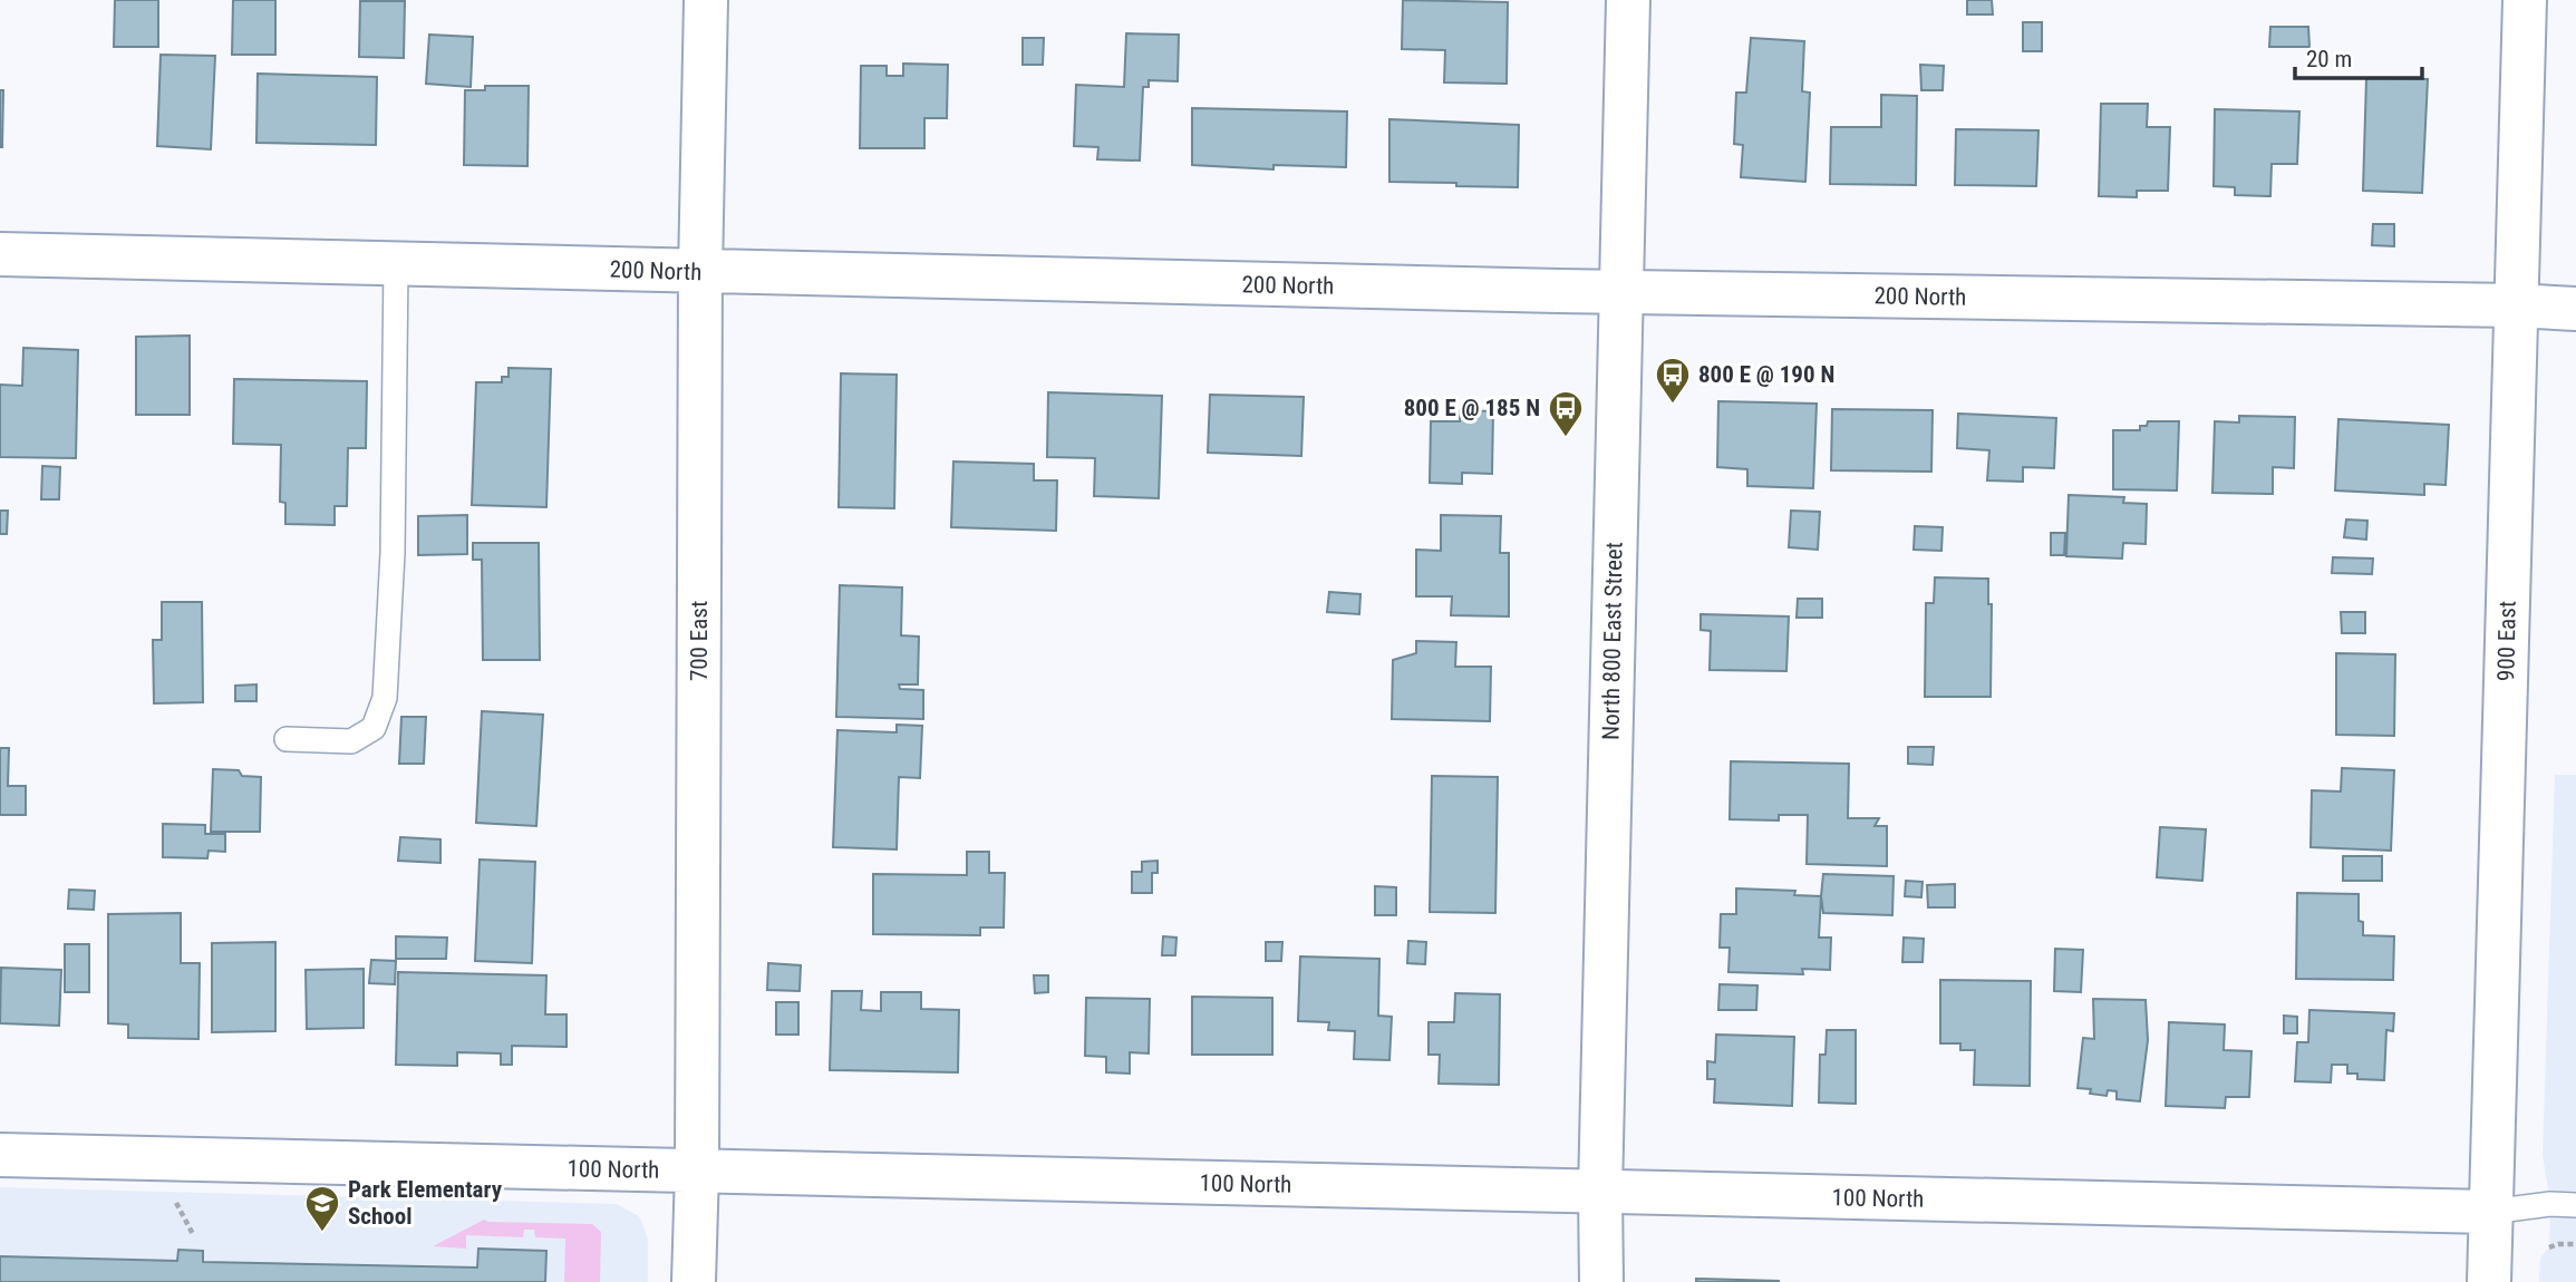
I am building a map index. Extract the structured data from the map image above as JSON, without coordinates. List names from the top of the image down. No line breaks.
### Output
{"streets":{"street":["200 North","700 East","North 800 East Street","900 East","100 North"]},"crossings":[["200 North","700 East"],["200 North","North 800 East Street"],["200 North","900 East"],["700 East","100 North"],["North 800 East Street","100 North"],["900 East","100 North"]],"places":{"bus stop":["800 E @ 190 N","800 E @ 185 N"],"school or university":["Park Elementary School"]},"scale_bar":"20 m"}
